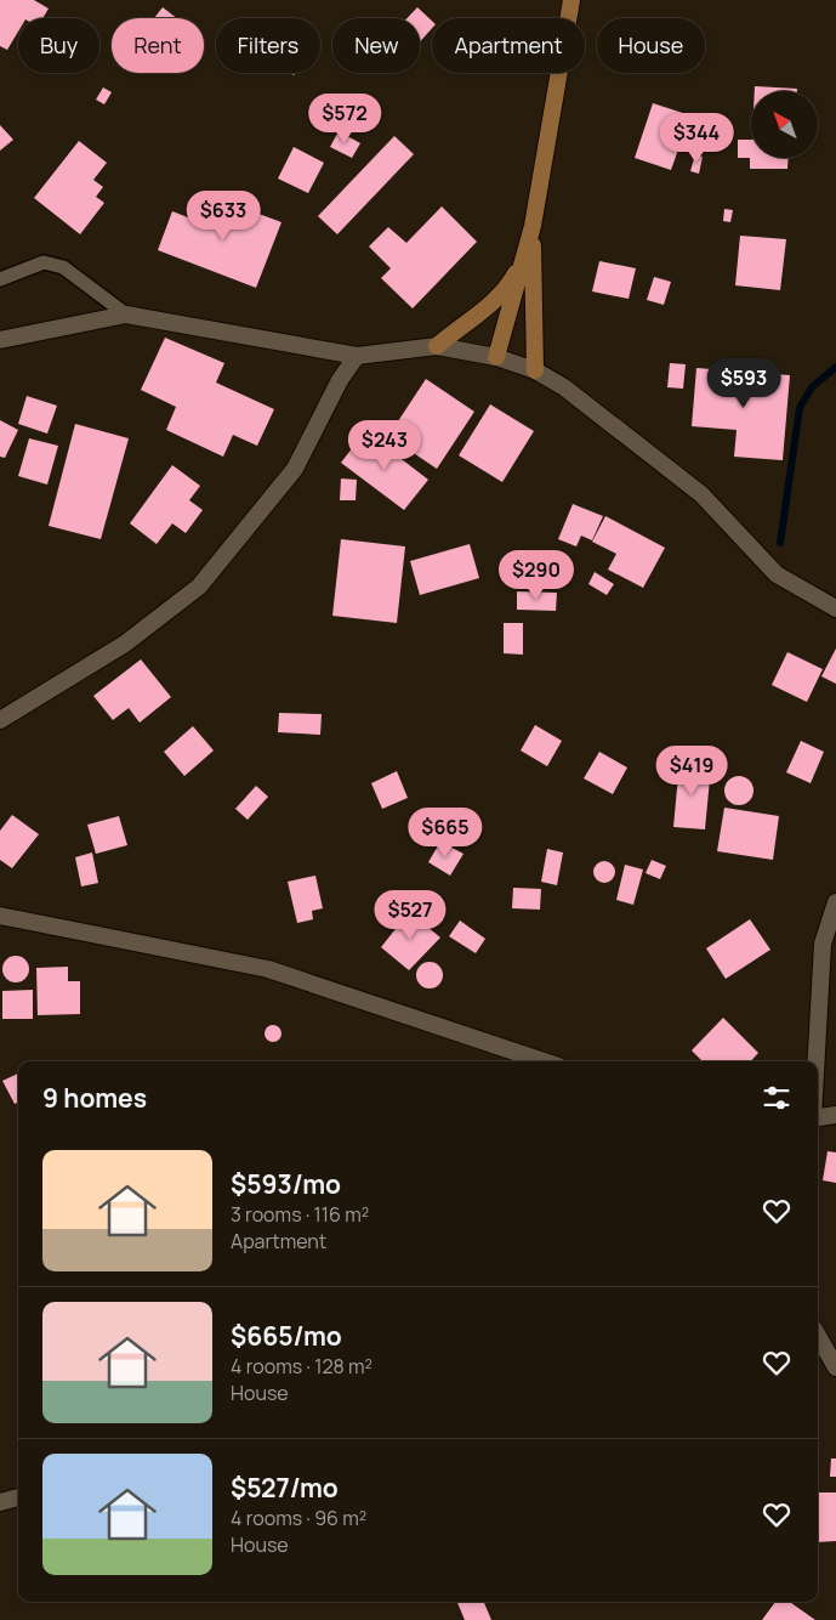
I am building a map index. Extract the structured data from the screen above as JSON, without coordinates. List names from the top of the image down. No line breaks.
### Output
{"north":"top left","page":{"chip":["Buy","Rent","Filters","New","Apartment","House"],"price":["$572","$344","$633","$593","$243","$290","$419","$665","$527"],"heading":"9 homes","list":[{"name":"$593/mo","note":"3 rooms · 116 m² · Apartment"},{"name":"$665/mo","note":"4 rooms · 128 m² · House"},{"name":"$527/mo","note":"4 rooms · 96 m² · House"}]}}
